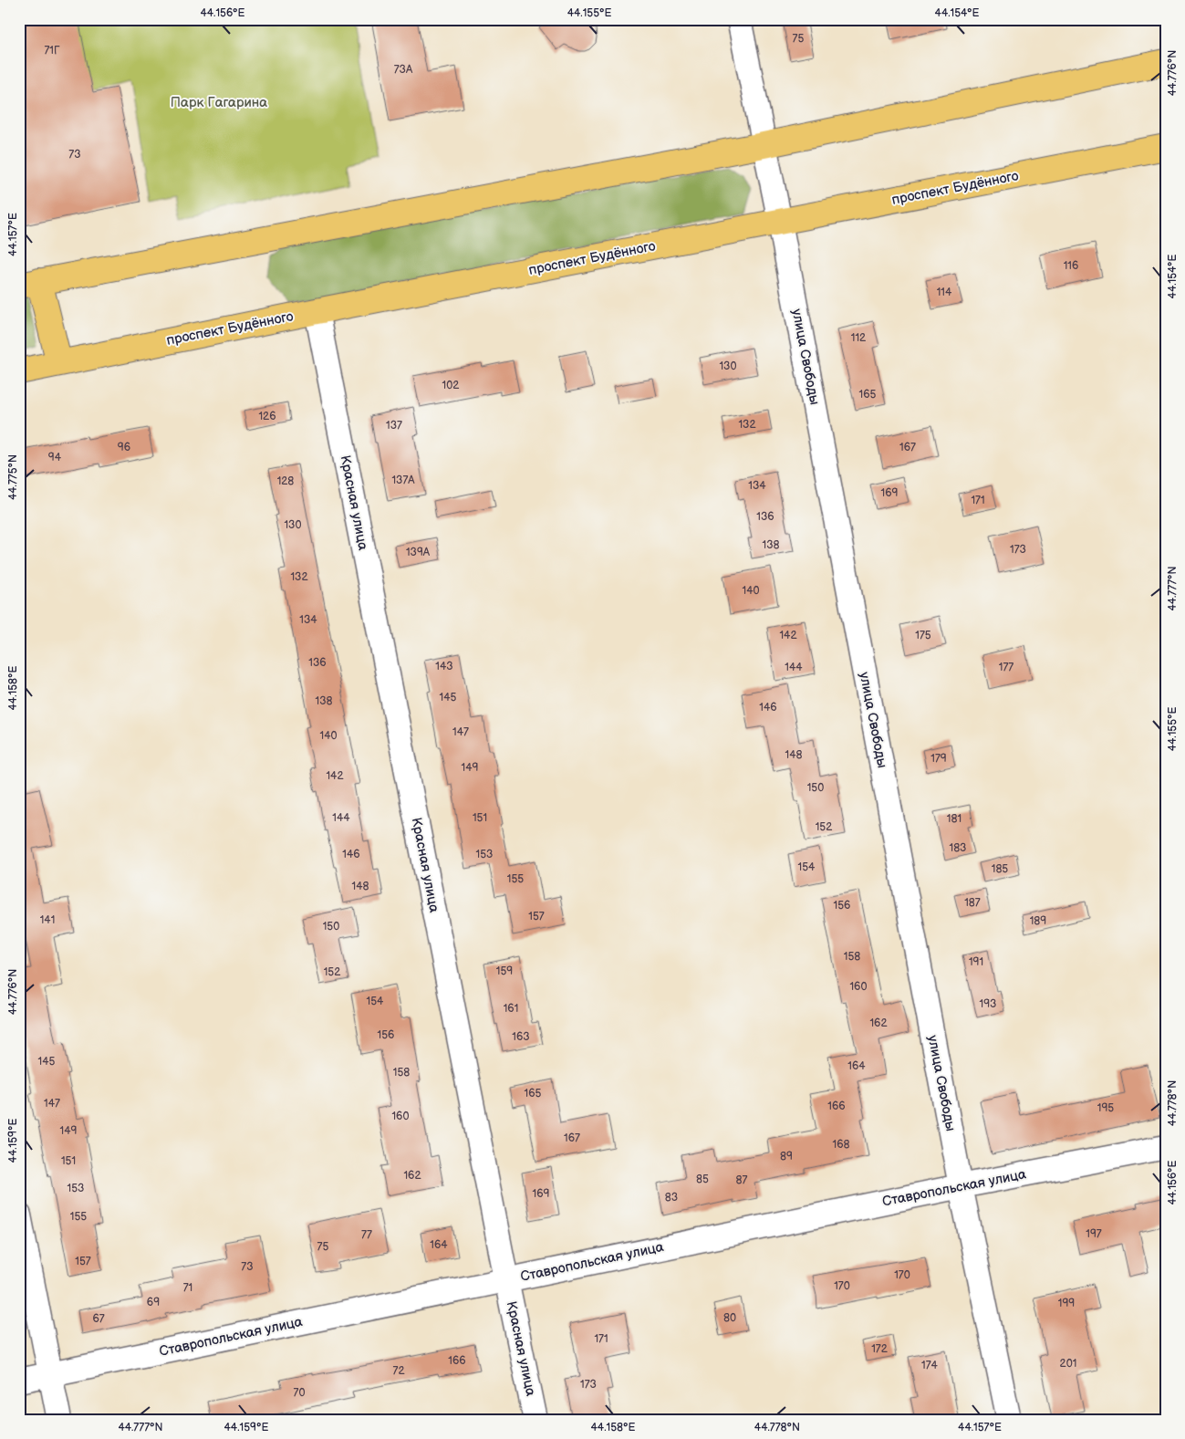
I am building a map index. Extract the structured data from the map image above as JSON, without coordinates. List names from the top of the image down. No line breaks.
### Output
{"streets":{"main road":["проспект Будённого"],"street":["улица Свободы","Красная улица","Ставропольская улица"]},"crossings":[["проспект Будённого","улица Свободы"],["проспект Будённого","Красная улица"],["улица Свободы","Ставропольская улица"],["Красная улица","Ставропольская улица"]],"parks":["Парк Гагарина"],"house_numbers":["75","71Г","73А","73","116","114","112","130","102","165","126","132","137","96","167","94","137А","128","134","169","171","136","130","138","173","139А","132","140","134","142","175","136","143","144","177","145","138","146","147","140","148","179","149","142","150","144","151","181","152","183","146","153","154","185","155","148","187","156","157","141","189","150","158","191","159","152","160","154","193","161","162","156","163","145","164","158","165","147","166","195","160","149","167","168","89","151","162","85","87","153","169","83","155","197","77","164","75","157","73","170","170","71","69","199","80","67","171","172","166","201","174","72","173","70"],"coordinates":["44.156°E","44.155°E","44.154°E","44.776°N","44.157°E","44.775°N","44.777°N","44.158°E","44.778°N","44.159°E"]}
